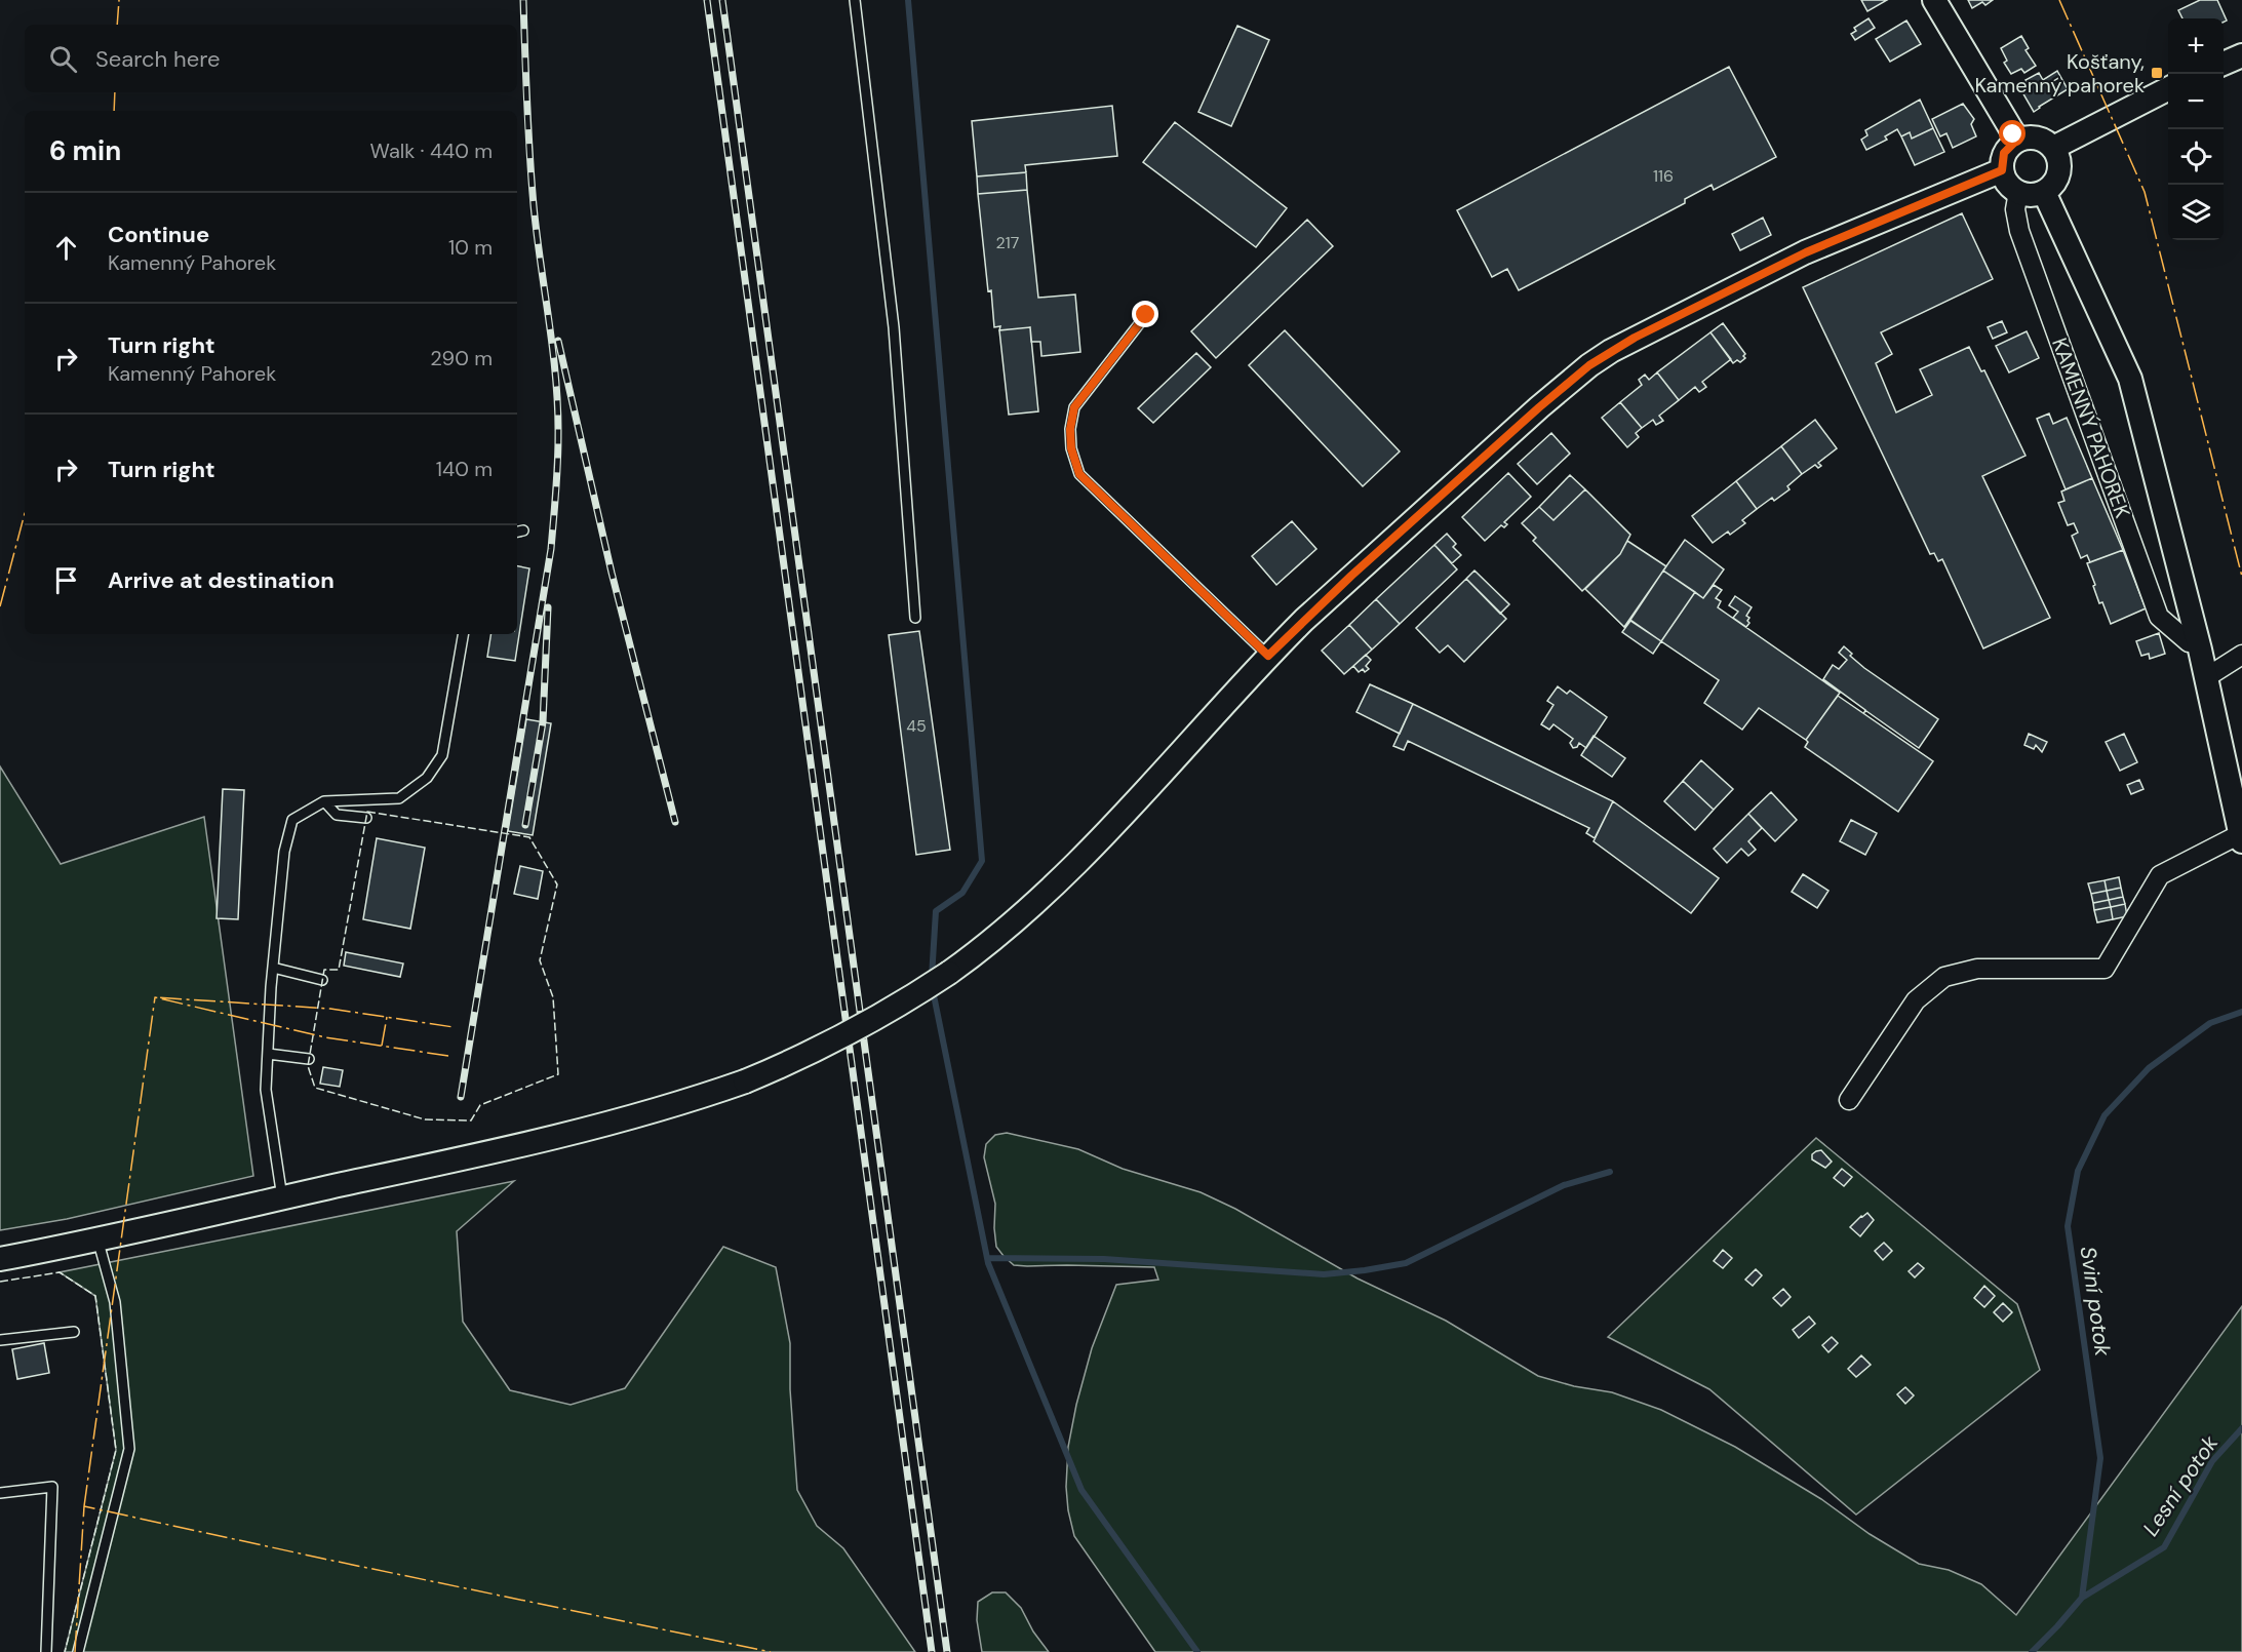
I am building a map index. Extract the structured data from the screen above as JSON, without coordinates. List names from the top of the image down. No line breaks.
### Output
{"streets":{"street":["KAMENNÝ PAHOREK"]},"water":["Sviní potok","Lesní potok"],"places":{"transit":["Košťany, Kamenný pahorek"]},"house_numbers":["116","217","45"],"page":{"map_buttons":["+","−"],"search":"Search here","heading":["6 min","Walk · 440 m"],"list":[["Continue","Kamenný Pahorek","10 m"],["Turn right","Kamenný Pahorek","290 m"],["Turn right","140 m"],"Arrive at destination"]}}
